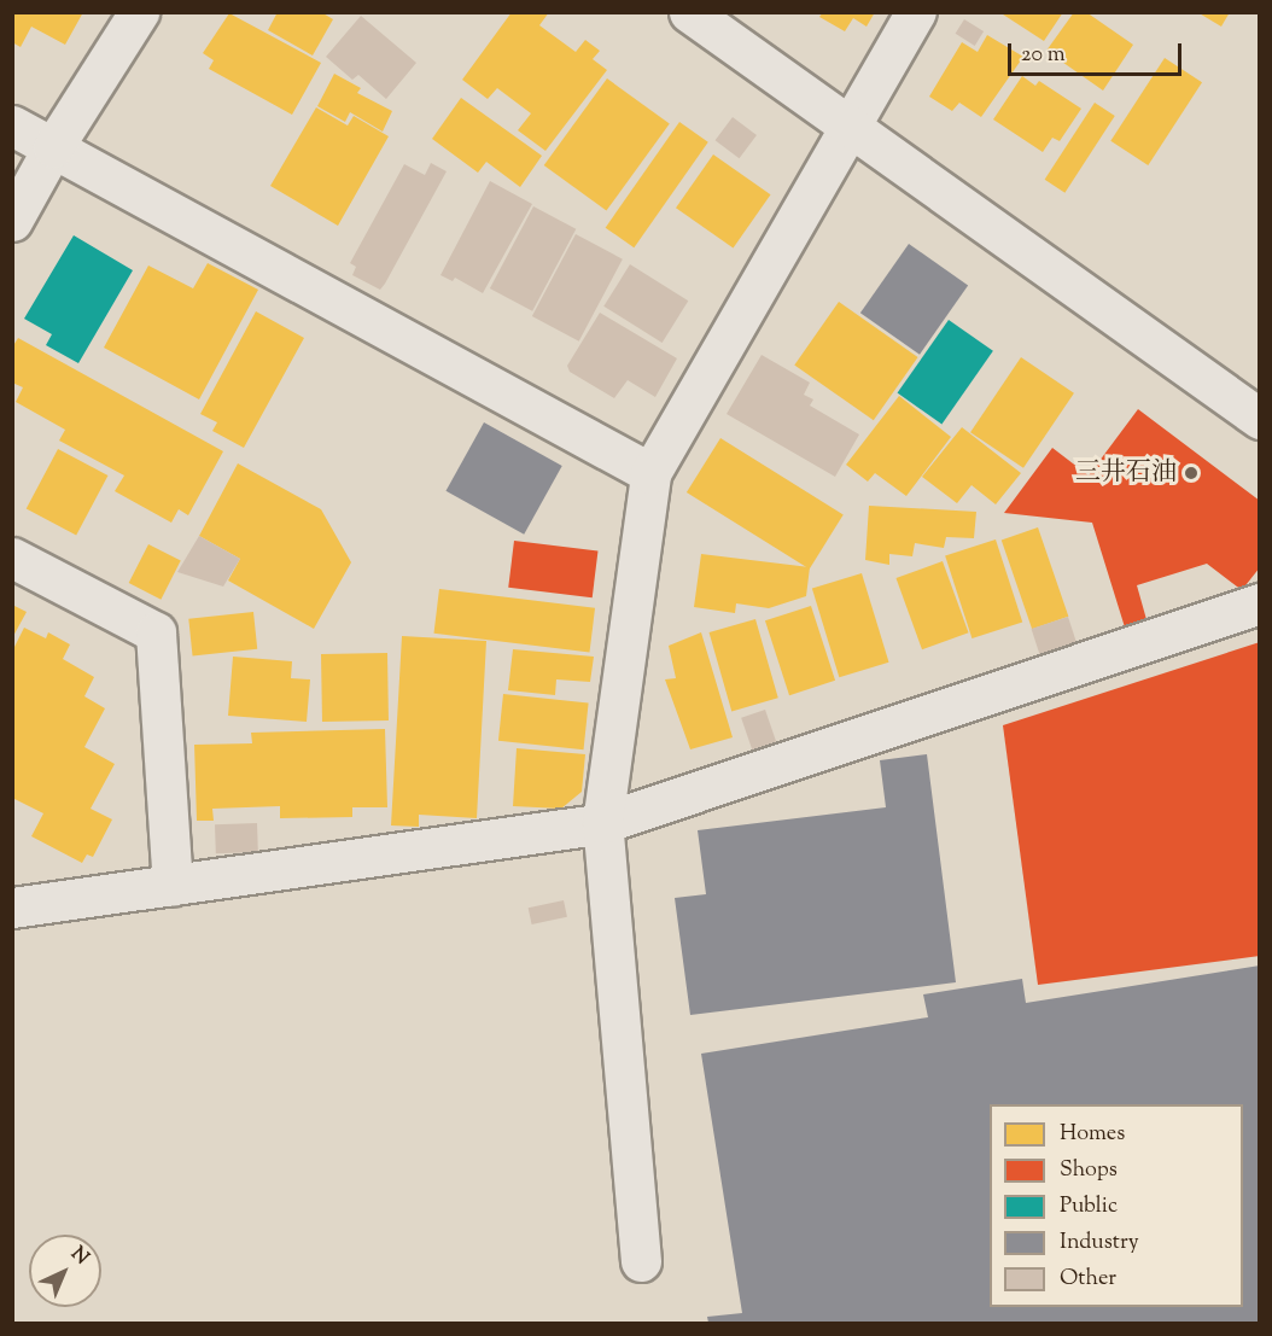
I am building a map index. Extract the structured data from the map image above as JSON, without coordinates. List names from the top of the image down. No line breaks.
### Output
{"places":["三井石油"],"legend":["Homes","Shops","Public","Industry","Other"],"scale_bar":"20 m","north":"top right"}
